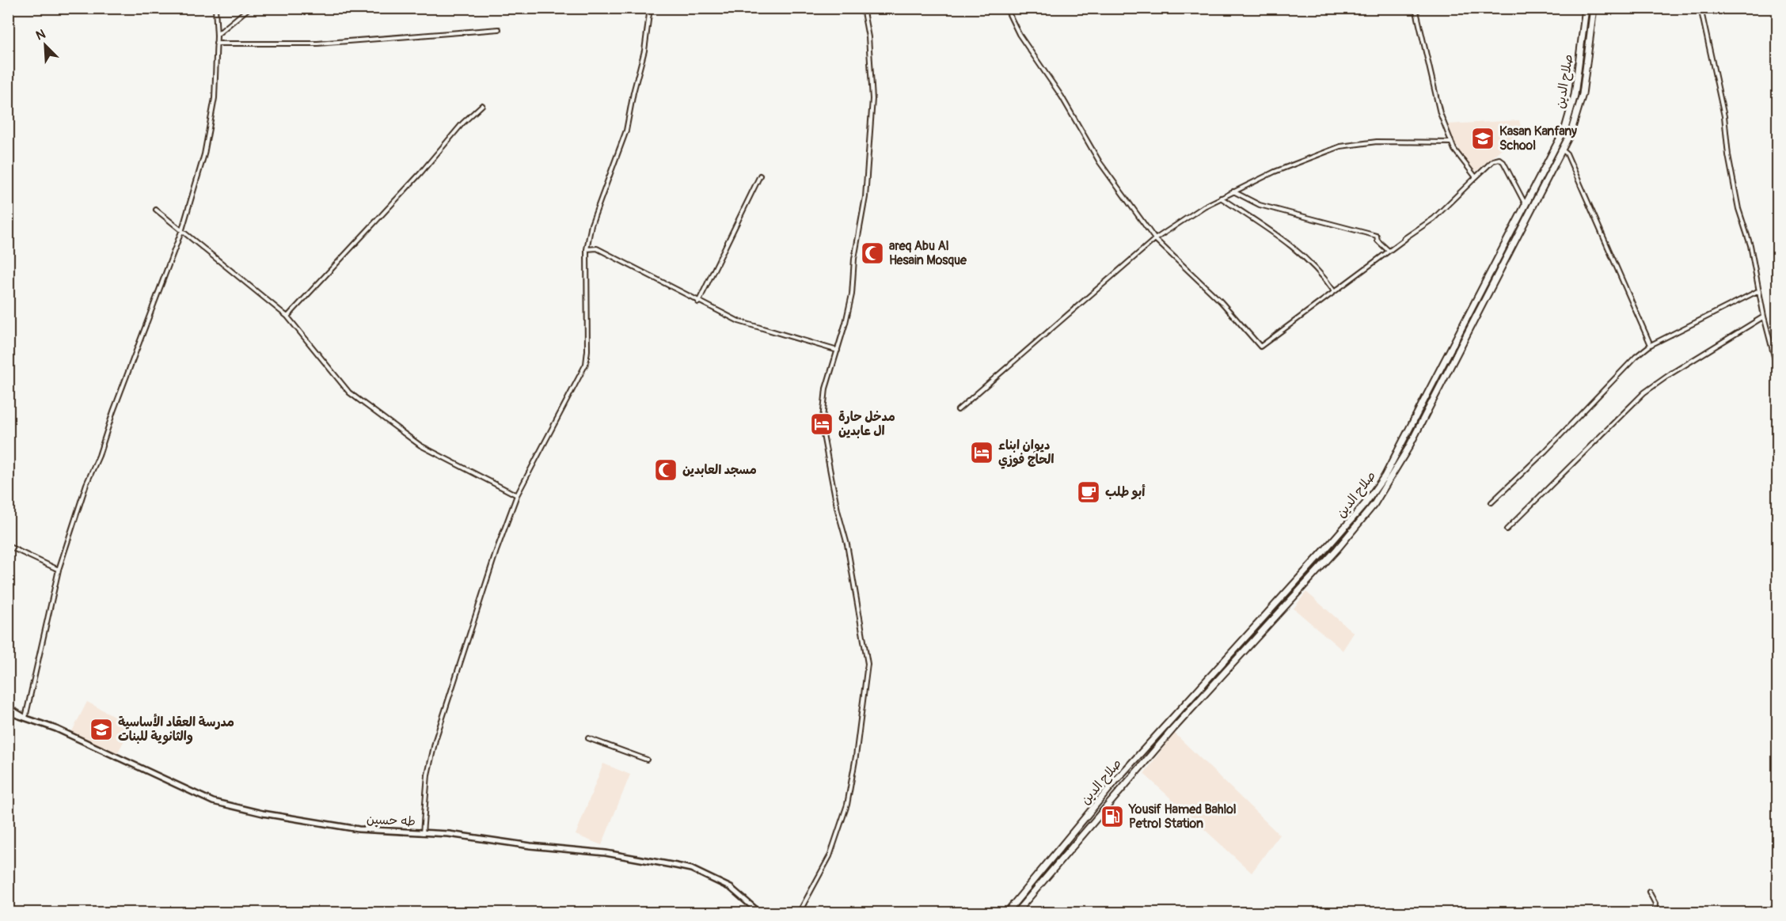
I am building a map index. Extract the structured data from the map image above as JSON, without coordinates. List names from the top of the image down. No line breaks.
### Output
{"streets":{"highway":["صلاح الدين"],"street":["طه حسين"]},"places":{"school or university":["Kasan Kanfany School","مدرسة العقاد الأساسية والثانوية للبنات"],"mosque":["areq Abu Al Hesain Mosque","مسجد العابدين"],"hotel":["مدخل حارة ال عابدين","ديوان ابناء الحاج فوزي"],"cafe":["أبو طلب"],"fuel station":["Yousif Hamed Bahlol Petrol Station"]},"north":"top left"}
